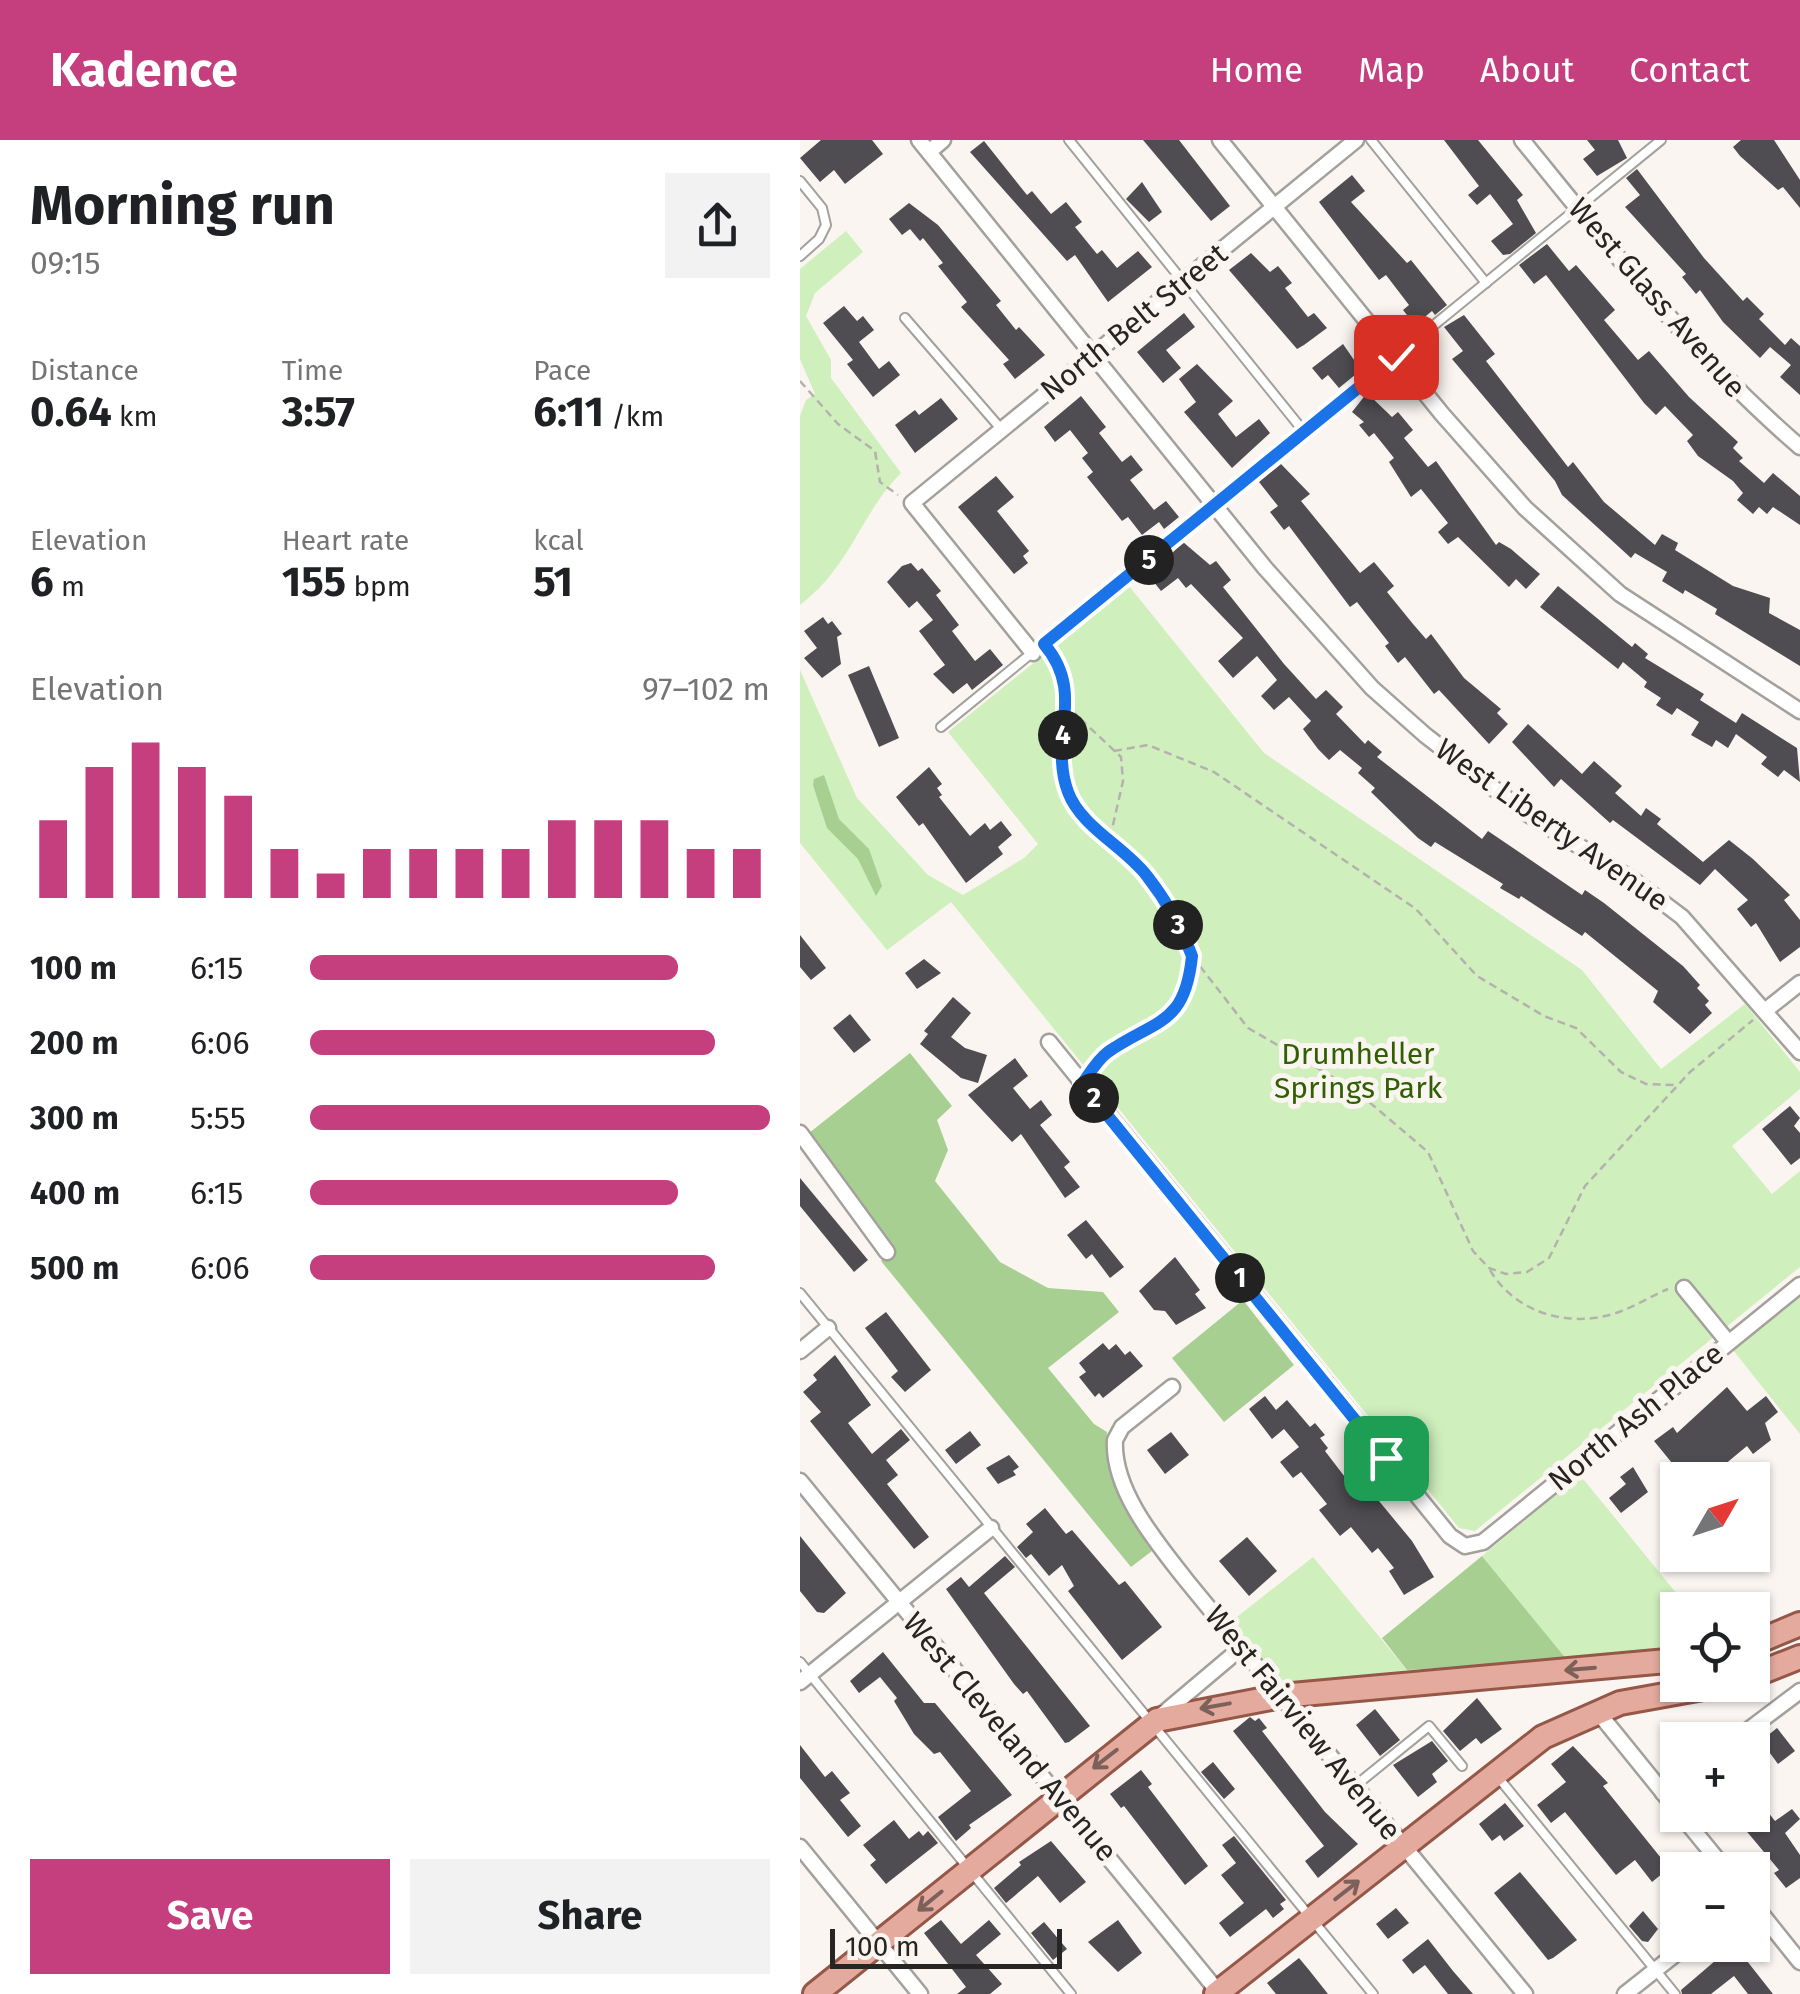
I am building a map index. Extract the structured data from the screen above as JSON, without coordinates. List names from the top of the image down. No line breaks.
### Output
{"streets":{"street":["West Glass Avenue","North Belt Street","West Liberty Avenue","North Ash Place","West Fairview Avenue","West Cleveland Avenue"]},"crossings":[["North Belt Street","West Liberty Avenue"]],"parks":["Drumheller Springs Park"],"scale_bar":"100 m","north":"top right","page":{"header":"Kadence","nav":["Home","Map","About","Contact"],"heading":["Morning run","09:15"],"stats":[["Distance","0.64 km"],["Time","3:57"],["Pace","6:11 /km"],["Elevation","6 m"],["Heart rate","155 bpm"],["kcal","51"]],"pins":["5","4","3","2","1"],"chart":["Elevation","97–102 m"],"list":[{"name":"100 m","note":"6:15"},{"name":"200 m","note":"6:06"},{"name":"300 m","note":"5:55"},{"name":"400 m","note":"6:15"},{"name":"500 m","note":"6:06"}],"map_buttons":["+","−"],"buttons":["Save","Share"],"scale":"100 m"}}
